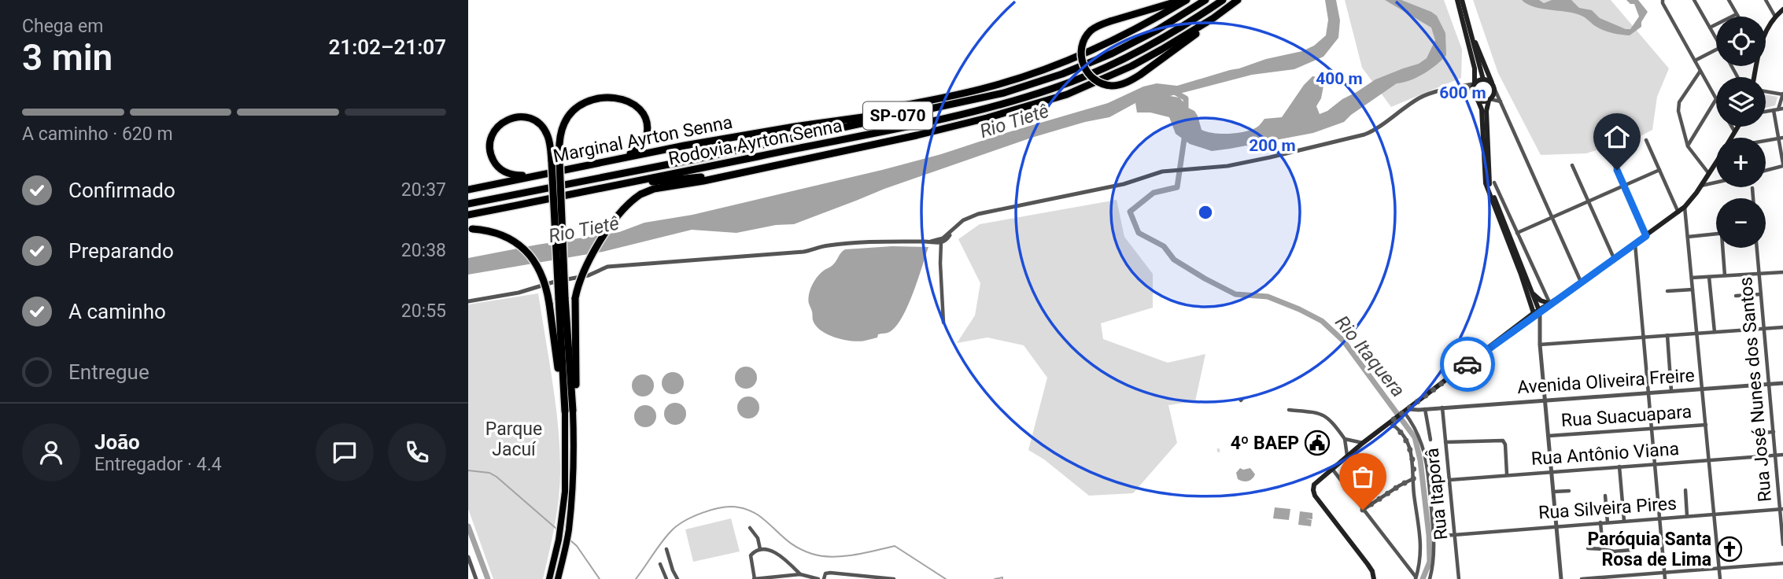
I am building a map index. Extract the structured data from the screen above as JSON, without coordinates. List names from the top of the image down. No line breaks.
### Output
{"streets":{"highway":["SP-070","Marginal Ayrton Senna","Rodovia Ayrton Senna"],"street":["Avenida Oliveira Freire","Rua José Nunes dos Santos","Rua Suacuapara","Rua Antônio Viana","Rua Itaporâ","Rua Silveira Pires"]},"crossings":[["Avenida Oliveira Freire","Rua José Nunes dos Santos"],["Avenida Oliveira Freire","Rua Itaporâ"],["Rua José Nunes dos Santos","Rua Antônio Viana"],["Rua José Nunes dos Santos","Rua Silveira Pires"],["Rua Antônio Viana","Rua Itaporâ"],["Rua Itaporâ","Rua Silveira Pires"]],"water":["Rio Tietê","Rio Itaquera"],"parks":["Parque Jacuí"],"places":{"public building":["4º BAEP"],"church":["Paróquia Santa Rosa de Lima"]},"page":{"heading":["3 min","Chega em","21:02–21:07"],"panel":["João","Entregador · 4.4"],"map_buttons":["+","−"],"bar":"A caminho · 620 m","list":[["Confirmado","20:37"],["Preparando","20:38"],["A caminho","20:55"],"Entregue"]},"rings":["400 m","600 m","200 m"]}
